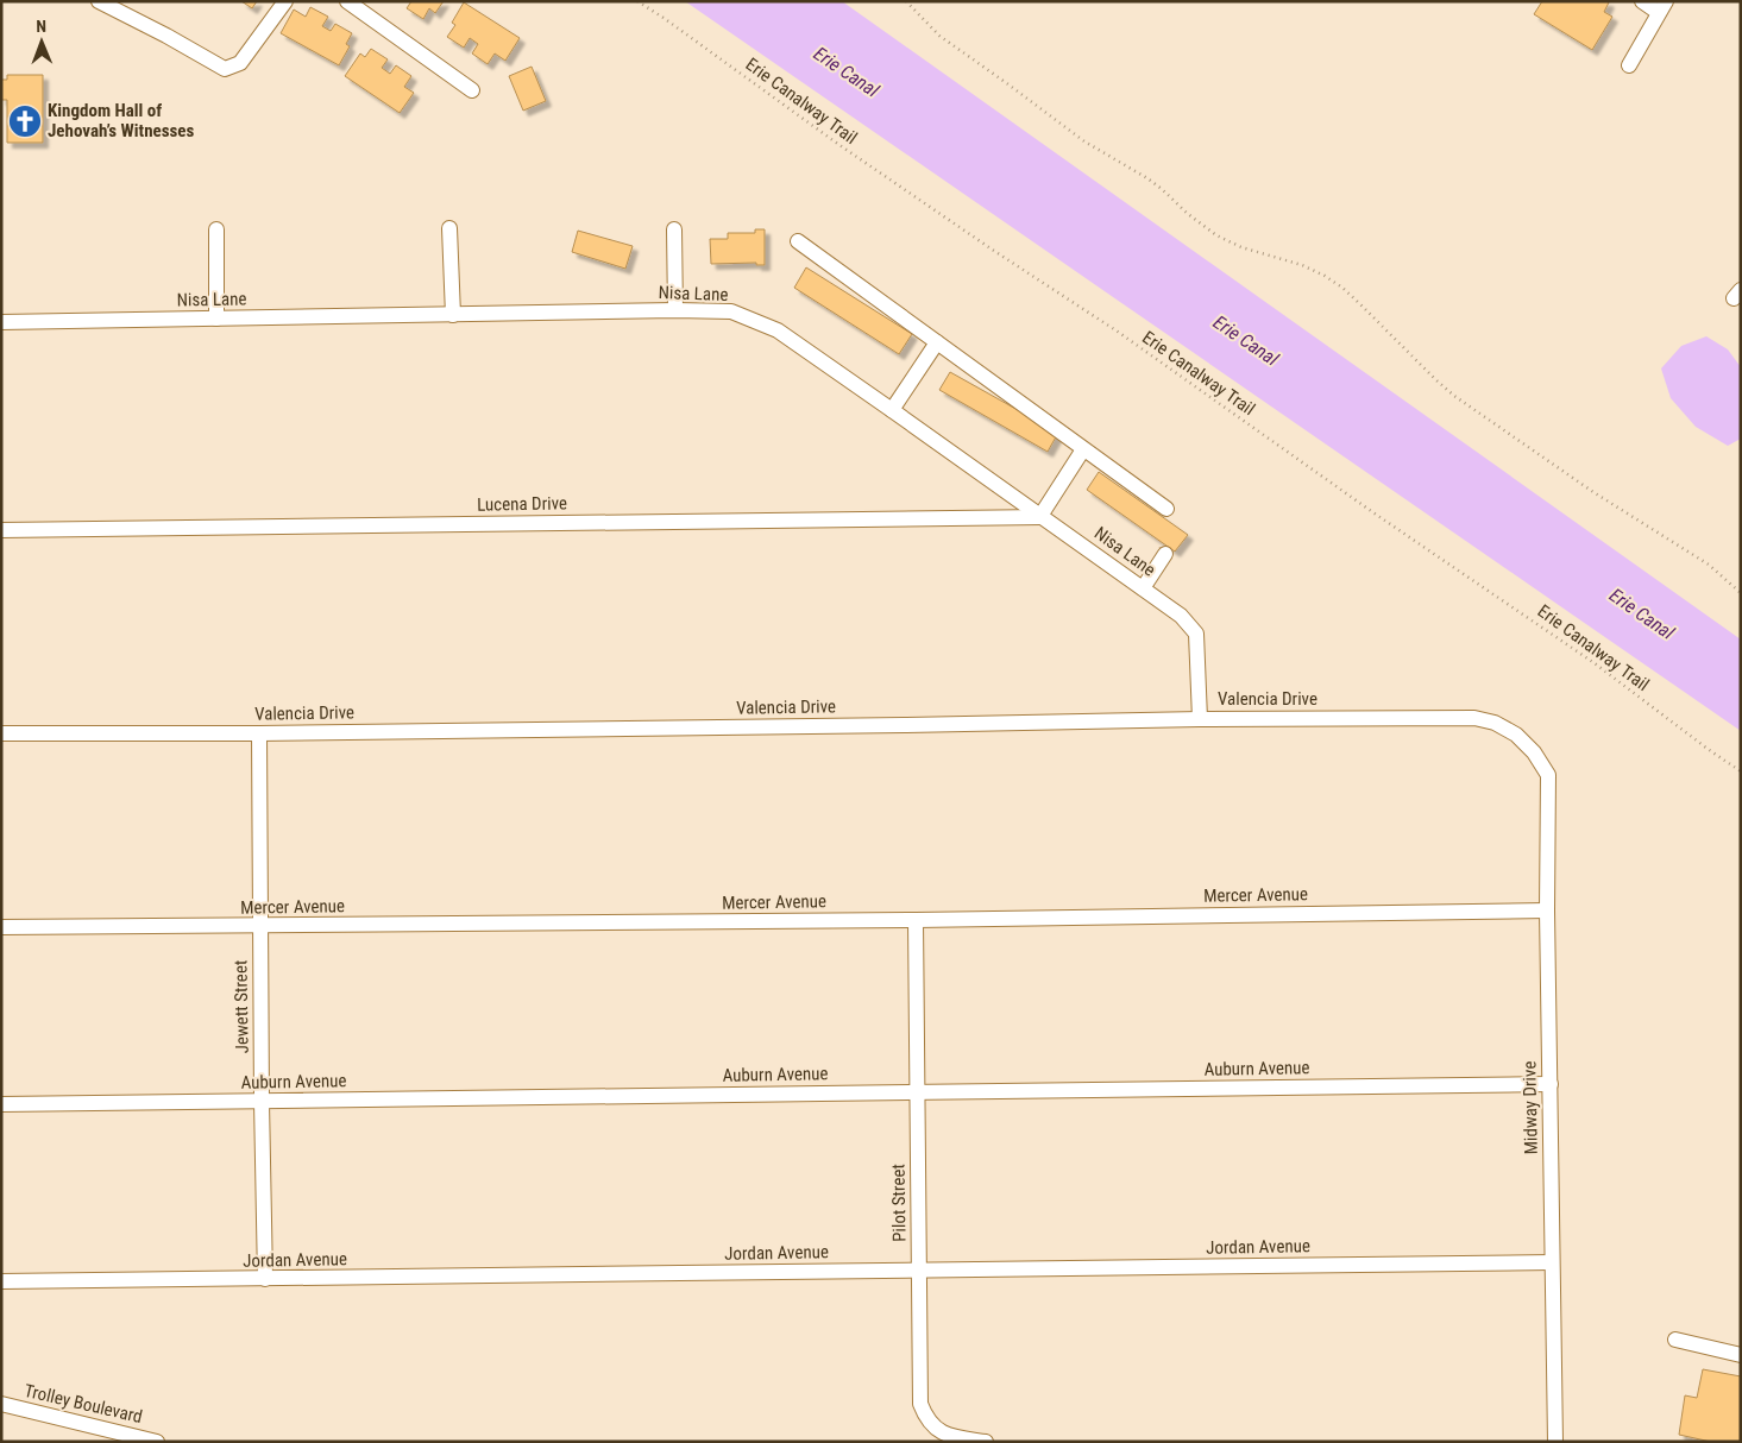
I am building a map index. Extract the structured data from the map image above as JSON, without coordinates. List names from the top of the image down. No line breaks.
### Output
{"streets":{"street":["Nisa Lane","Lucena Drive","Valencia Drive","Mercer Avenue","Jewett Street","Auburn Avenue","Midway Drive","Pilot Street","Jordan Avenue","Trolley Boulevard"],"path":["Erie Canalway Trail"]},"crossings":[["Nisa Lane","Lucena Drive"],["Nisa Lane","Valencia Drive"],["Valencia Drive","Jewett Street"],["Valencia Drive","Midway Drive"],["Mercer Avenue","Jewett Street"],["Mercer Avenue","Midway Drive"],["Mercer Avenue","Pilot Street"],["Jewett Street","Auburn Avenue"],["Jewett Street","Jordan Avenue"],["Auburn Avenue","Midway Drive"],["Auburn Avenue","Pilot Street"],["Midway Drive","Jordan Avenue"],["Pilot Street","Jordan Avenue"]],"water":["Erie Canal"],"places":{"church":["Kingdom Hall of Jehovah’s Witnesses"]},"north":"top"}
